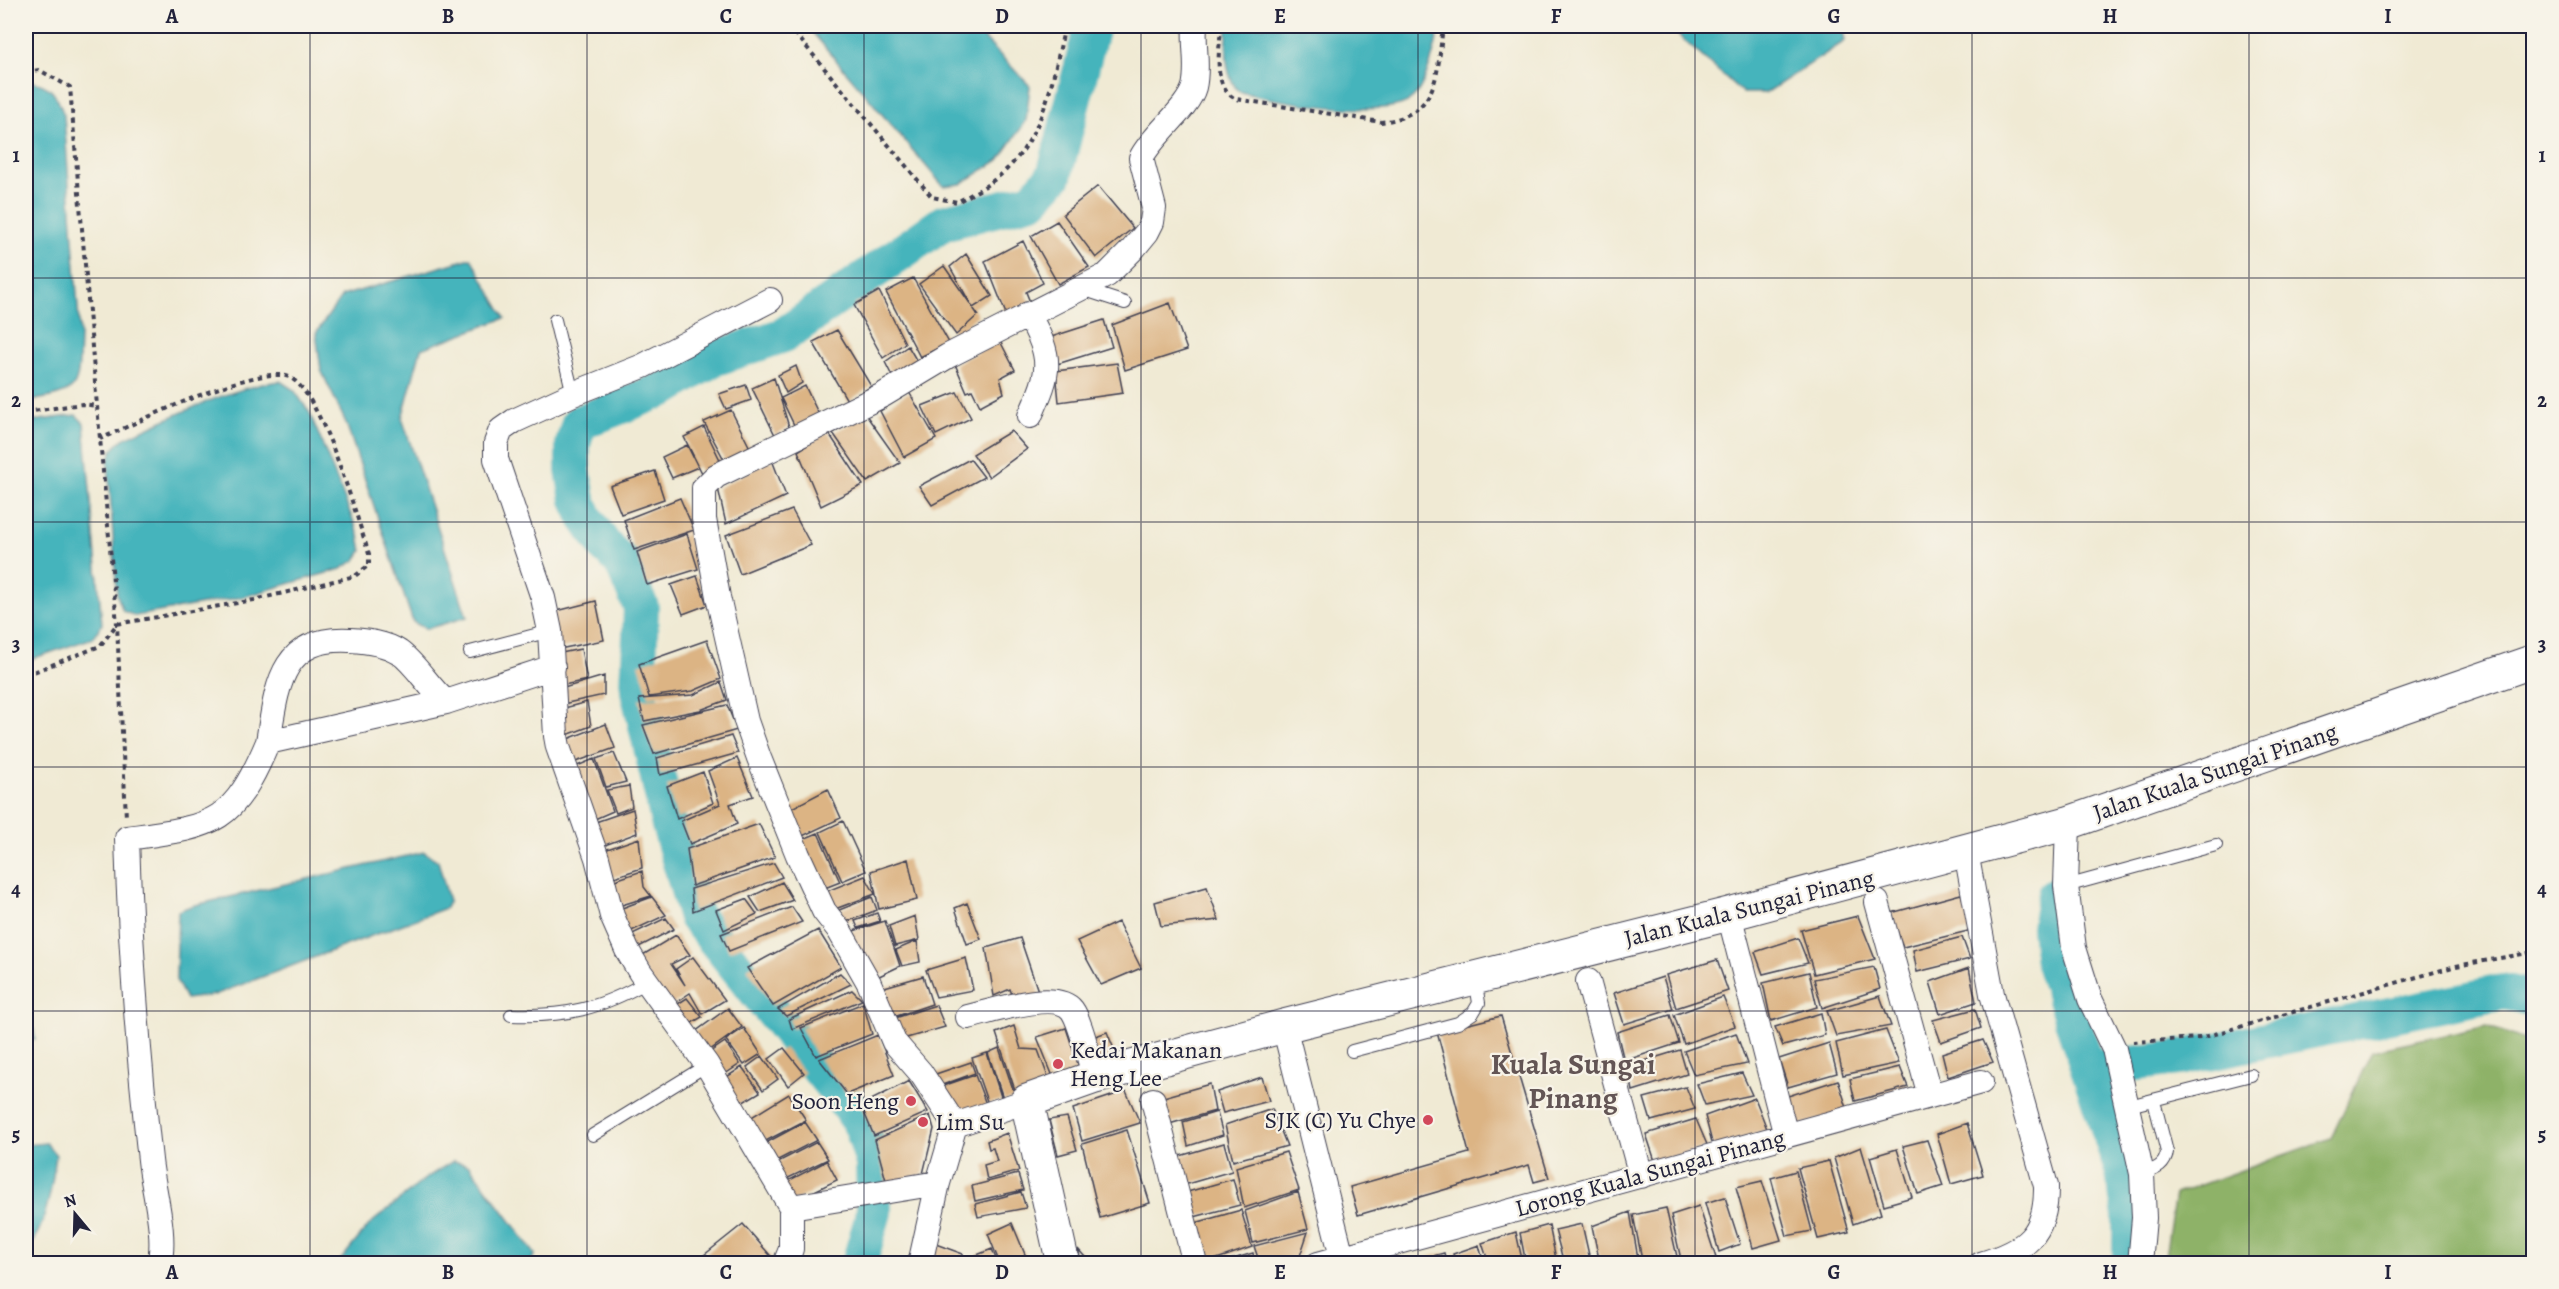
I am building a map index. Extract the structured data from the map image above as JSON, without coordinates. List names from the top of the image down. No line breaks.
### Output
{"streets":{"street":["Jalan Kuala Sungai Pinang","Lorong Kuala Sungai Pinang"]},"districts":["Kuala Sungai Pinang"],"places":["Kedai Makanan Heng Lee","Soon Heng","SJK (C) Yu Chye","Lim Su"],"north":"top","grid":{"columns":["A","B","C","D","E","F","G","H","I"],"rows":["1","2","3","4","5"]}}
